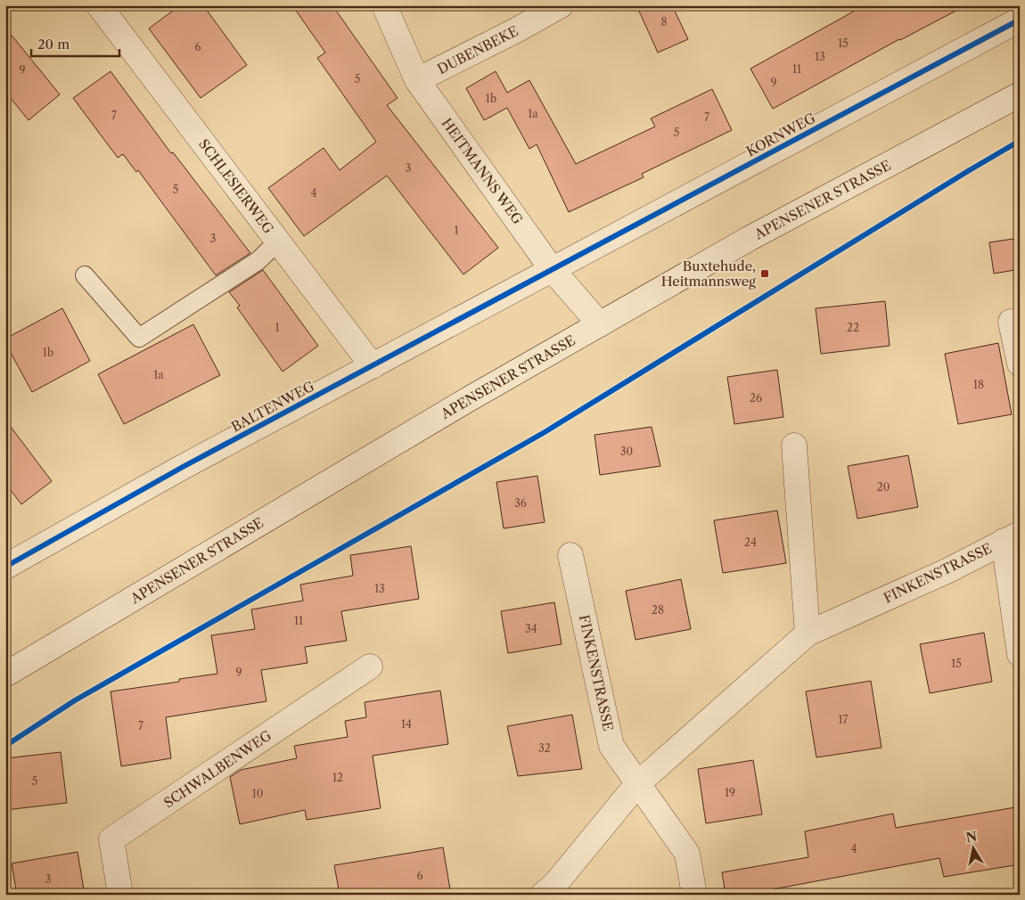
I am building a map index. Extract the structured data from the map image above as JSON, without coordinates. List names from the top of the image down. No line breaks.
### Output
{"streets":{"street":["DUBENBEKE","KORNWEG","HEITMANNS WEG","SCHLESIERWEG","APENSENER STRASSE","BALTENWEG","FINKENSTRASSE","SCHWALBENWEG"]},"crossings":[["DUBENBEKE","HEITMANNS WEG"],["KORNWEG","HEITMANNS WEG"],["KORNWEG","BALTENWEG"],["HEITMANNS WEG","APENSENER STRASSE"],["HEITMANNS WEG","BALTENWEG"],["SCHLESIERWEG","BALTENWEG"]],"places":{"transit":["Buxtehude, Heitmannsweg"]},"house_numbers":["8","15","6","13","11","9","5","9","1b","1a","7","7","5","3","5","4","1","3","1","22","1b","1a","18","26","30","20","36","24","13","28","11","34","15","9","17","14","7","32","12","5","19","10","4","6","3"],"scale_bar":"20 m","north":"top"}
